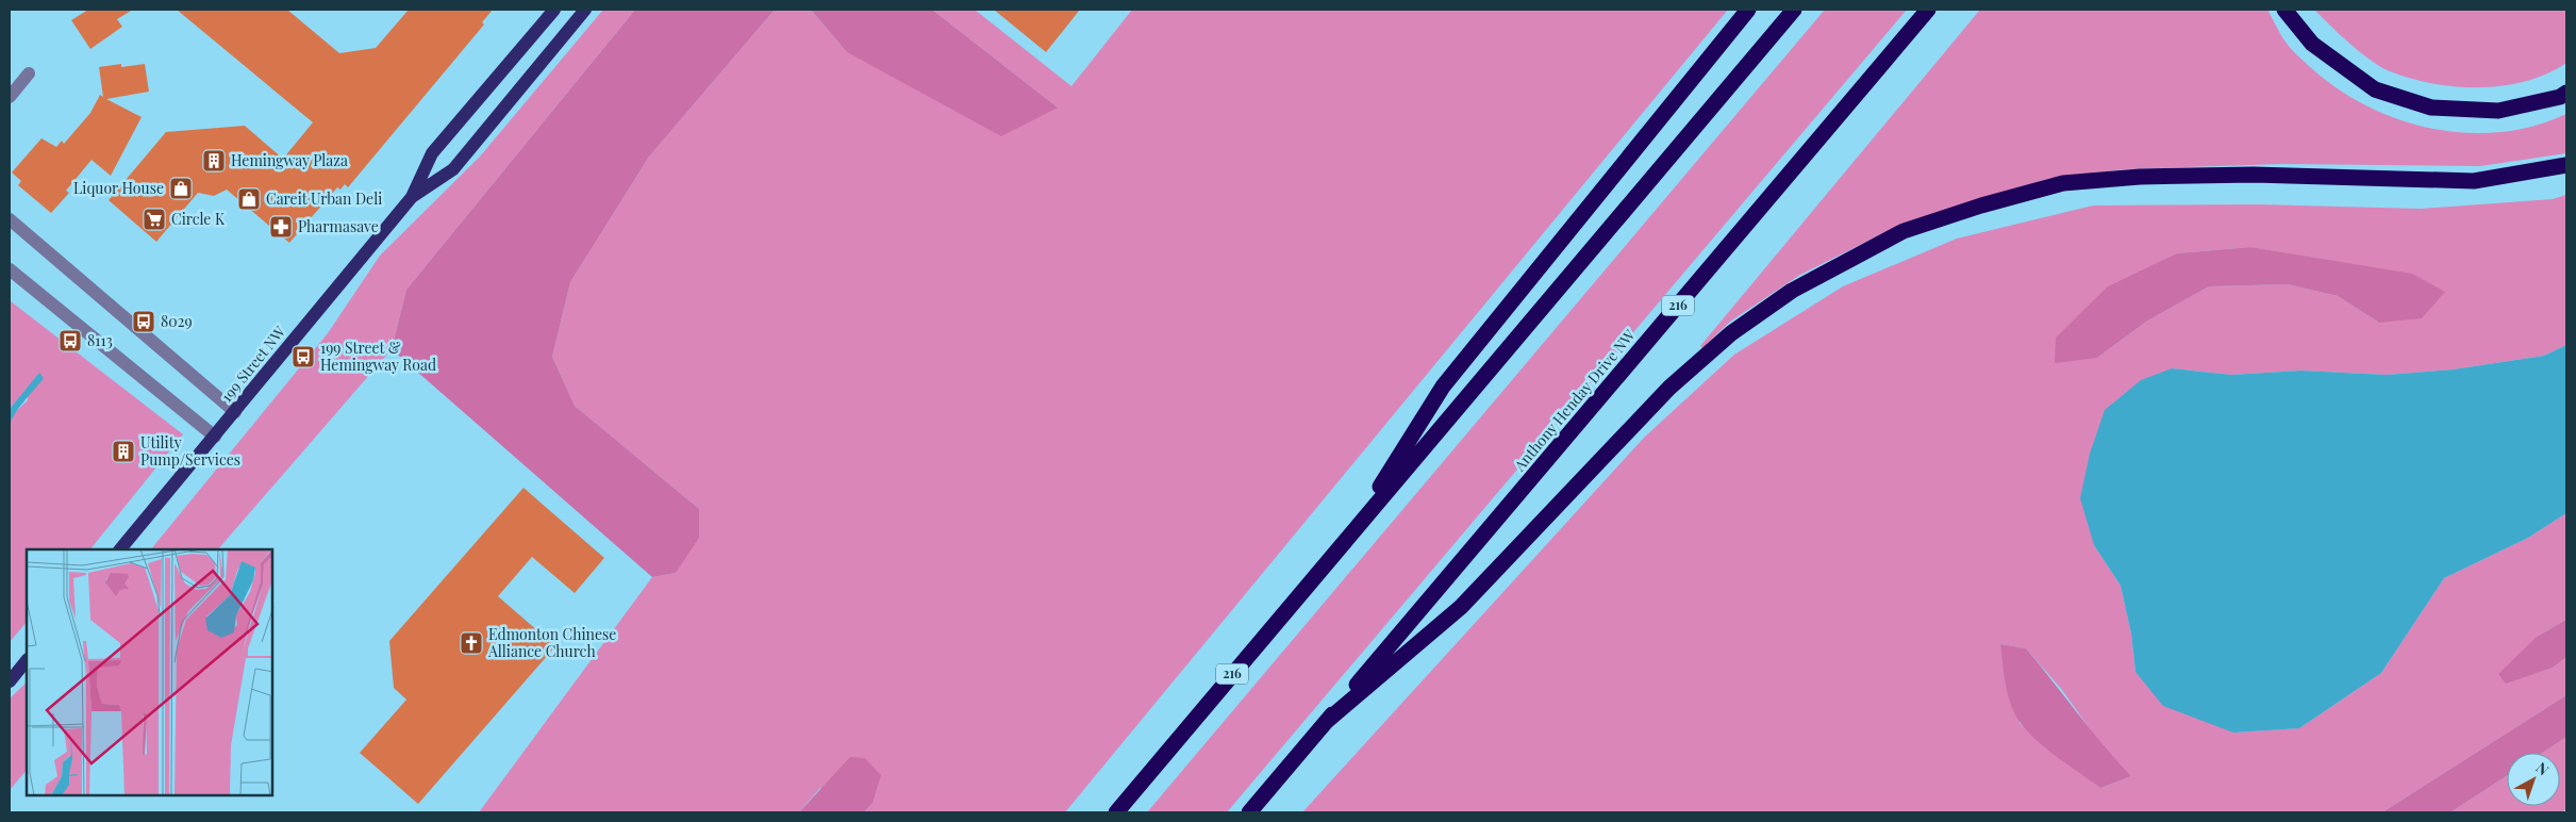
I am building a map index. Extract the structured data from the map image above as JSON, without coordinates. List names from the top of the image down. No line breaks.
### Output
{"streets":{"highway":["216","Anthony Henday Drive NW"],"main road":["199 Street NW"]},"places":{"building":["Hemingway Plaza","Utility Pump/Services"],"shop":["Liquor House","Careit Urban Deli"],"supermarket":["Circle K"],"pharmacy":["Pharmasave"],"bus stop":["8029","8113","199 Street & Hemingway Road"],"church":["Edmonton Chinese Alliance Church"]},"north":"top right"}
